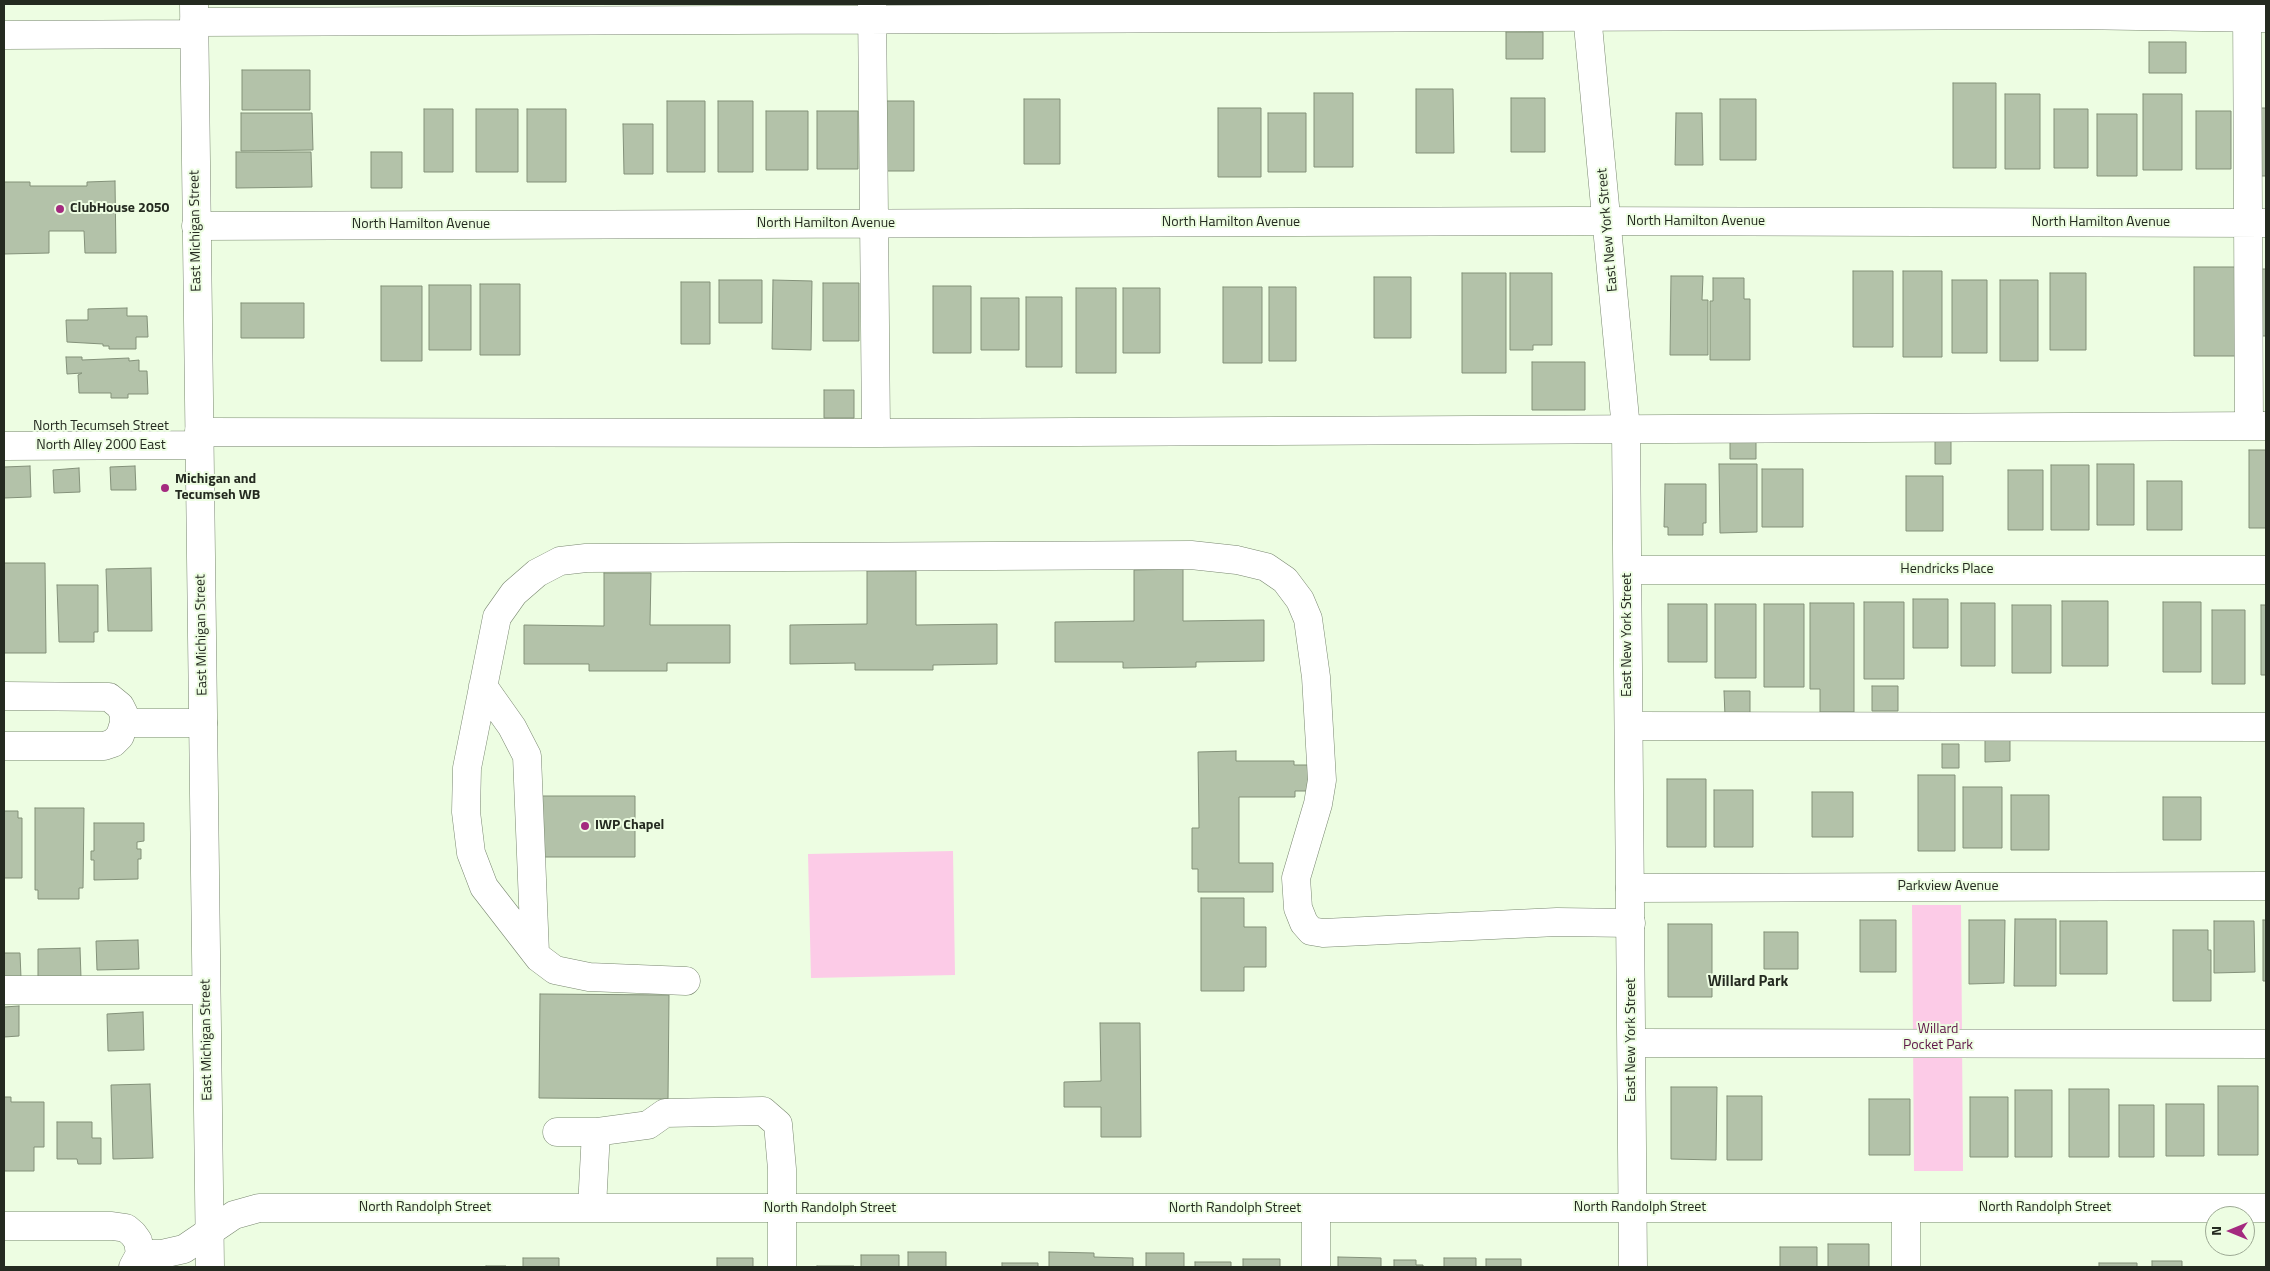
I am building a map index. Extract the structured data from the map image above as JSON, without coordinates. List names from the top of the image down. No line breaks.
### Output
{"streets":{"street":["North Hamilton Avenue","East New York Street","East Michigan Street","North Tecumseh Street","North Alley 2000 East","Hendricks Place","Parkview Avenue","North Randolph Street"]},"crossings":[["North Hamilton Avenue","East New York Street"],["North Hamilton Avenue","East Michigan Street"],["East New York Street","Hendricks Place"],["East New York Street","Parkview Avenue"],["East New York Street","North Randolph Street"],["East Michigan Street","North Tecumseh Street"],["East Michigan Street","North Alley 2000 East"],["East Michigan Street","North Randolph Street"],["North Tecumseh Street","North Alley 2000 East"]],"districts":["Willard Park"],"parks":["Willard Pocket Park"],"places":["ClubHouse 2050","Michigan and Tecumseh WB","IWP Chapel"],"north":"left"}
